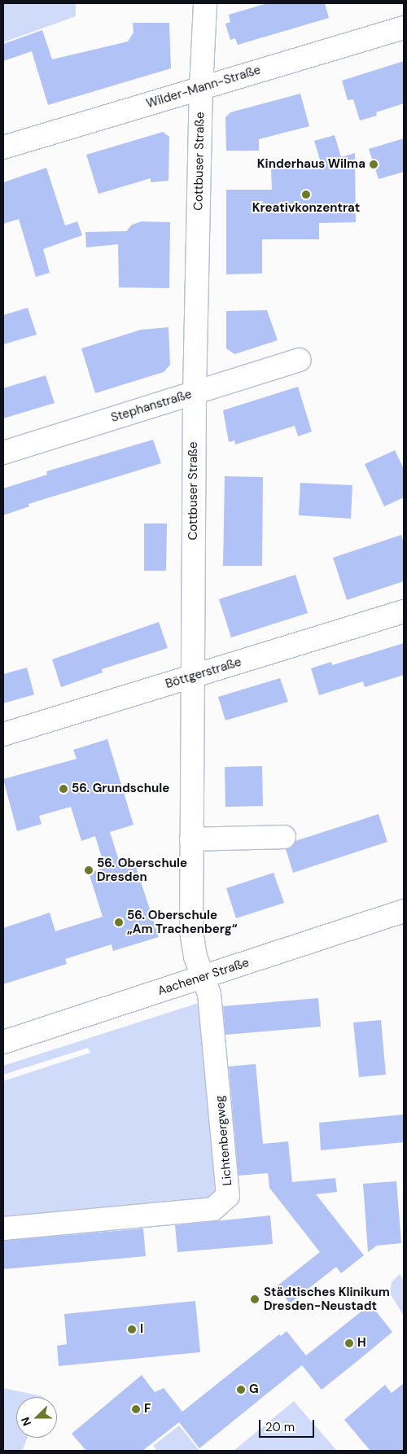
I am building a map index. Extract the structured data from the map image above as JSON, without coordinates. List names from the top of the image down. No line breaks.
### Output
{"streets":{"street":["Wilder-Mann-Straße","Cottbuser Straße","Stephanstraße","Böttgerstraße","Aachener Straße","Lichtenbergweg"]},"crossings":[["Wilder-Mann-Straße","Cottbuser Straße"],["Cottbuser Straße","Stephanstraße"],["Cottbuser Straße","Böttgerstraße"],["Cottbuser Straße","Aachener Straße"],["Cottbuser Straße","Lichtenbergweg"],["Aachener Straße","Lichtenbergweg"]],"places":["Kinderhaus Wilma","Kreativkonzentrat","56. Grundschule","56. Oberschule Dresden","56. Oberschule „Am Trachenberg“","Städtisches Klinikum Dresden-Neustadt","I","H","G","F"],"scale_bar":"20 m","north":"left"}
